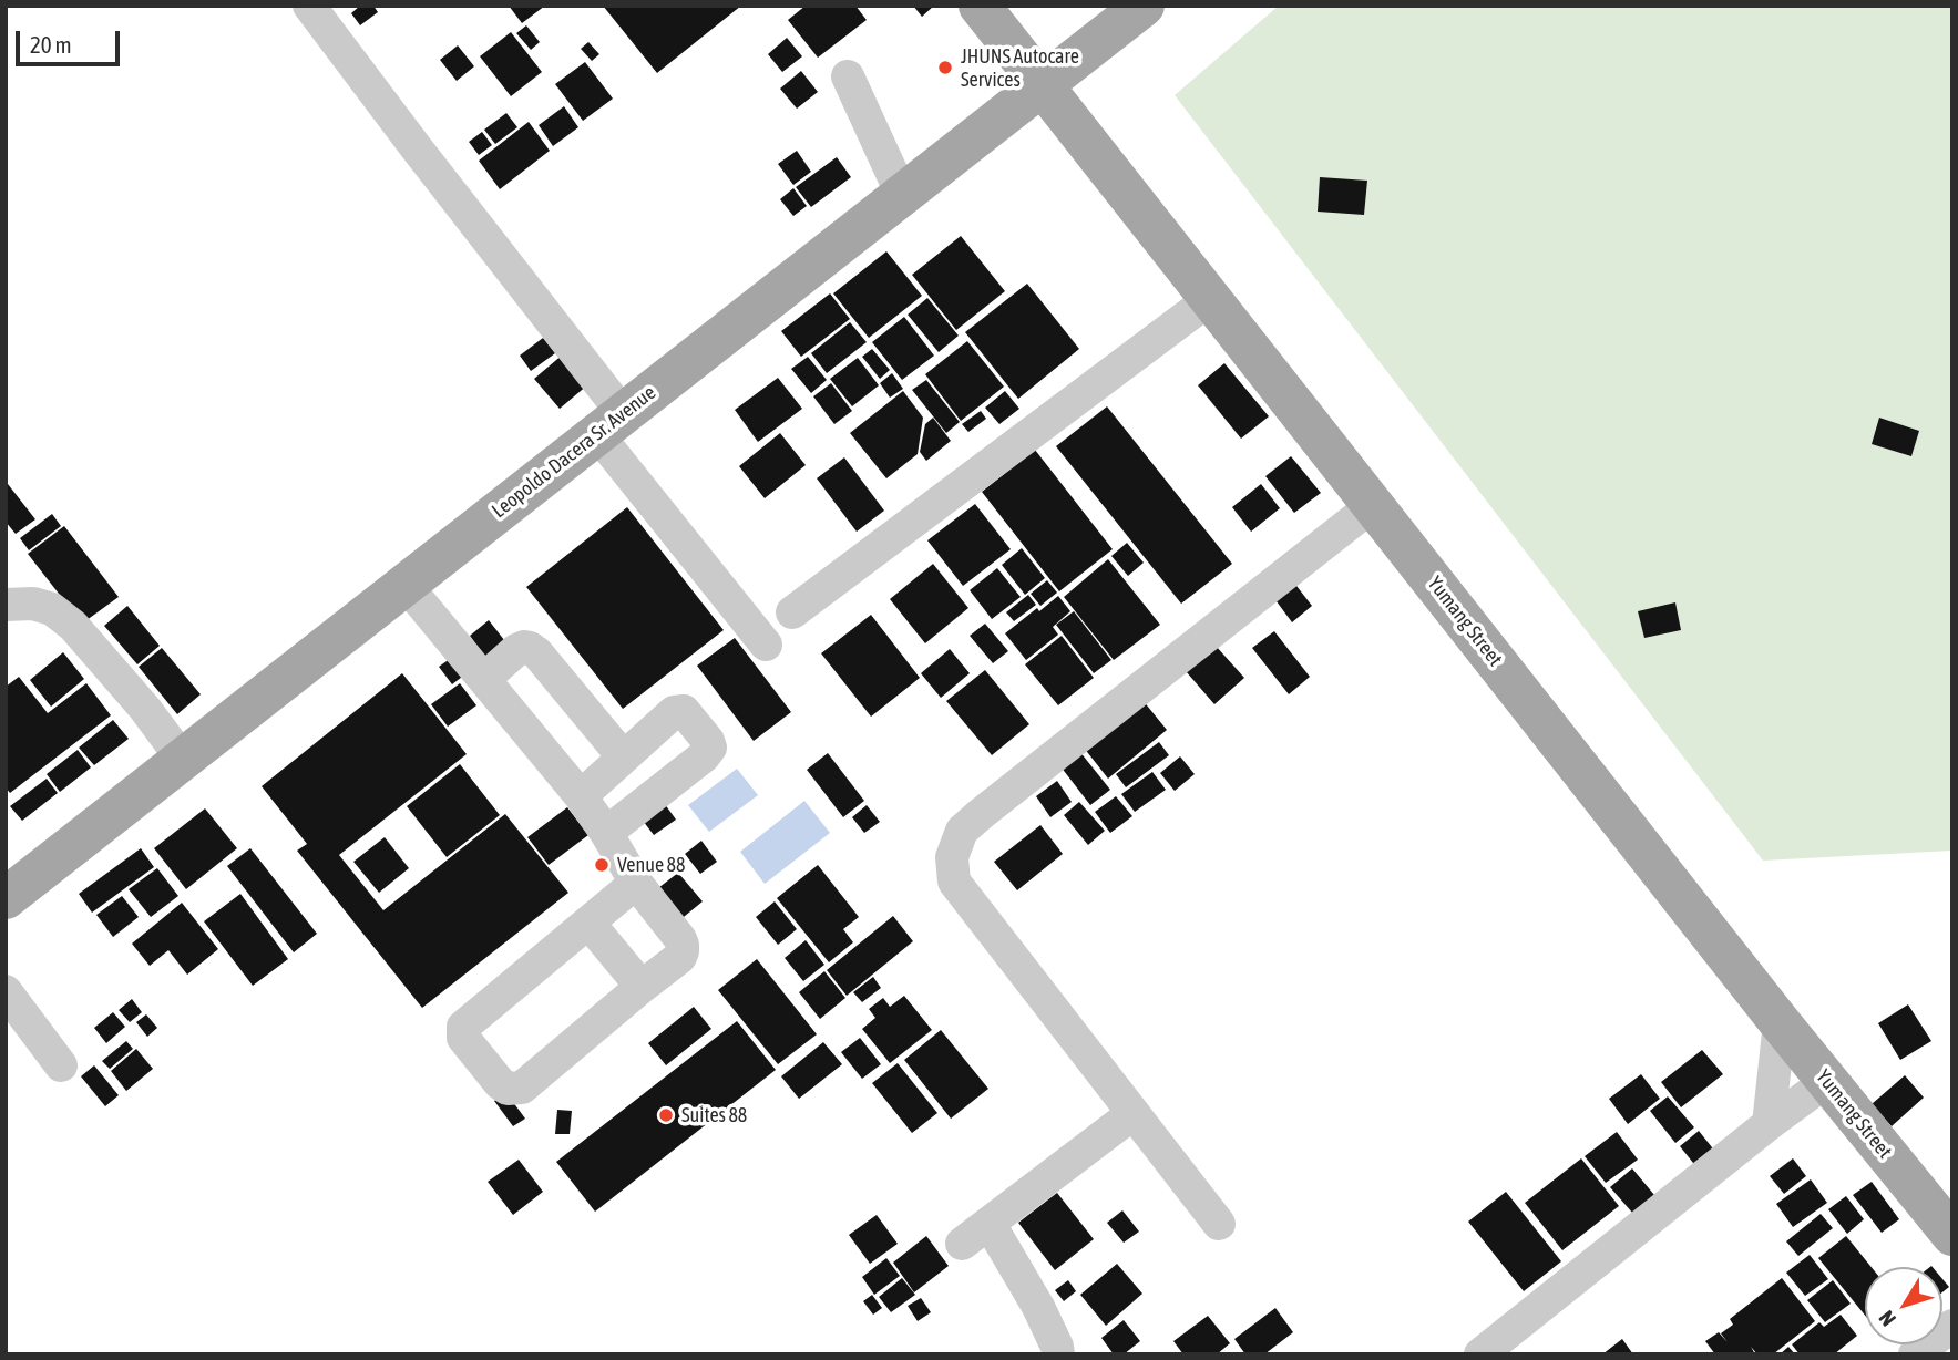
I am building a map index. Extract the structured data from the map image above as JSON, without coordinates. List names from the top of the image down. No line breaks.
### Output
{"streets":{"main road":["Leopoldo Dacera Sr. Avenue","Yumang Street"]},"crossings":[["Leopoldo Dacera Sr. Avenue","Yumang Street"]],"places":["JHUNS Autocare Services","Venue 88","Suites 88"],"scale_bar":"20 m","north":"bottom left"}
